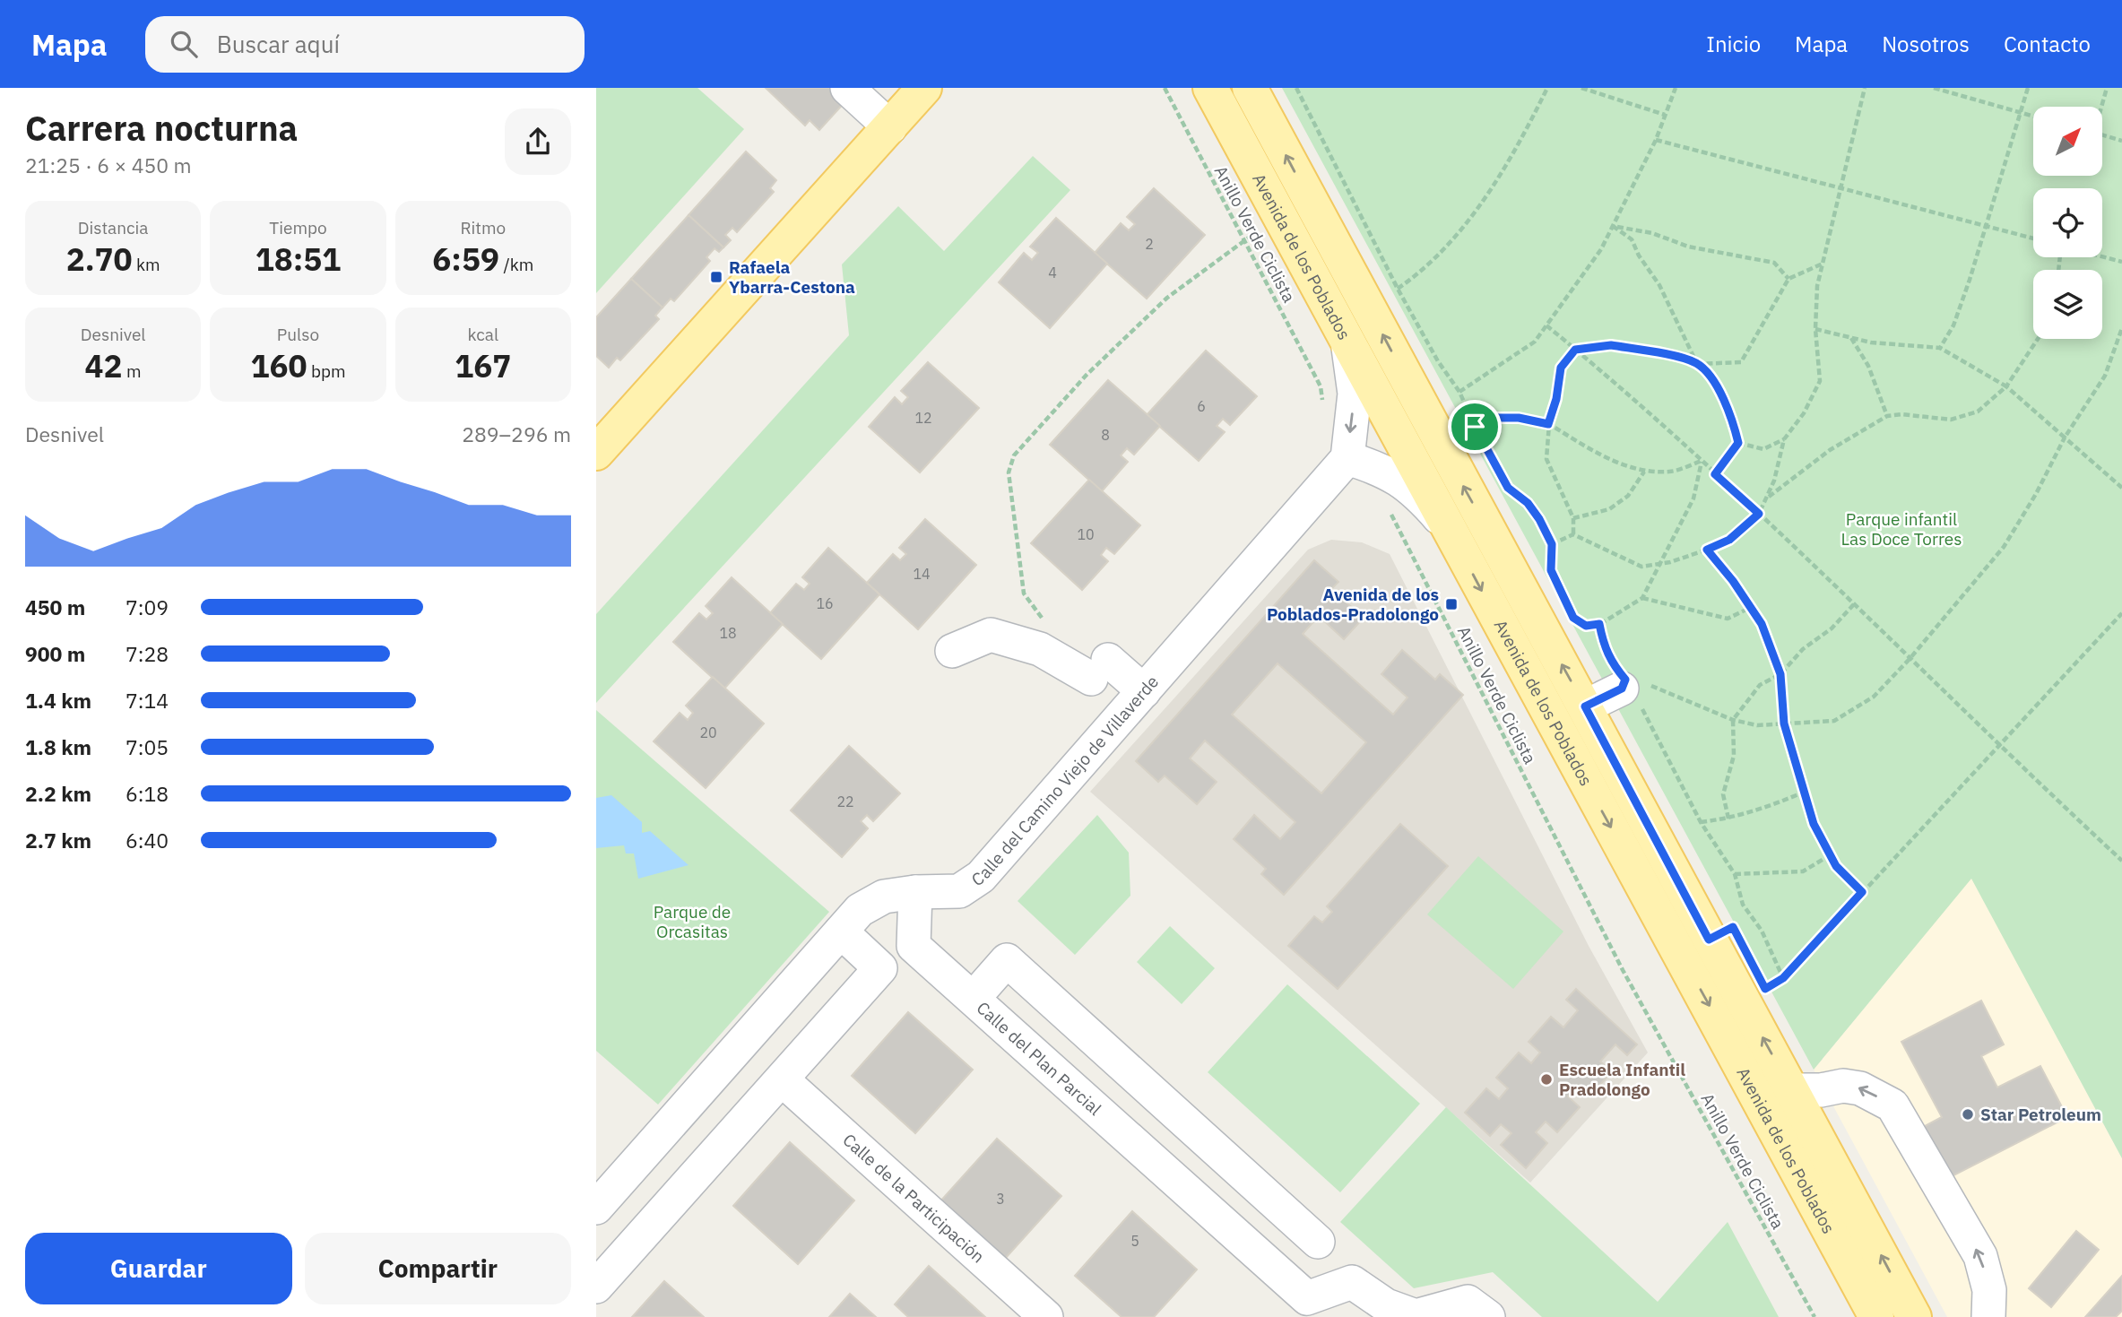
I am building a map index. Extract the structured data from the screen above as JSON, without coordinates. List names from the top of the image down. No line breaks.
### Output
{"streets":{"main road":["Avenida de los Poblados"],"street":["Calle del Camino Viejo de Villaverde","Calle del Plan Parcial","Calle de la Participación"],"path":["Anillo Verde Ciclista"]},"crossings":[["Avenida de los Poblados","Calle del Camino Viejo de Villaverde"]],"parks":["Parque infantil Las Doce Torres","Parque de Orcasitas"],"places":{"transit":["Rafaela Ybarra-Cestona","Avenida de los Poblados-Pradolongo"],"other":["Escuela Infantil Pradolongo","Star Petroleum"]},"house_numbers":["2","4","6","12","8","10","14","16","18","20","22","3","5"],"north":"top right","page":{"header":"Mapa","search":"Buscar aquí","nav":["Inicio","Mapa","Nosotros","Contacto"],"heading":["Carrera nocturna","21:25 · 6 × 450 m"],"stats":[["Distancia","2.70 km"],["Tiempo","18:51"],["Ritmo","6:59 /km"],["Desnivel","42 m"],["Pulso","160 bpm"],["kcal","167"]],"chart":["Desnivel","289–296 m"],"list":[{"name":"450 m","note":"7:09"},{"name":"900 m","note":"7:28"},{"name":"1.4 km","note":"7:14"},{"name":"1.8 km","note":"7:05"},{"name":"2.2 km","note":"6:18"},{"name":"2.7 km","note":"6:40"}],"buttons":["Guardar","Compartir"]}}
